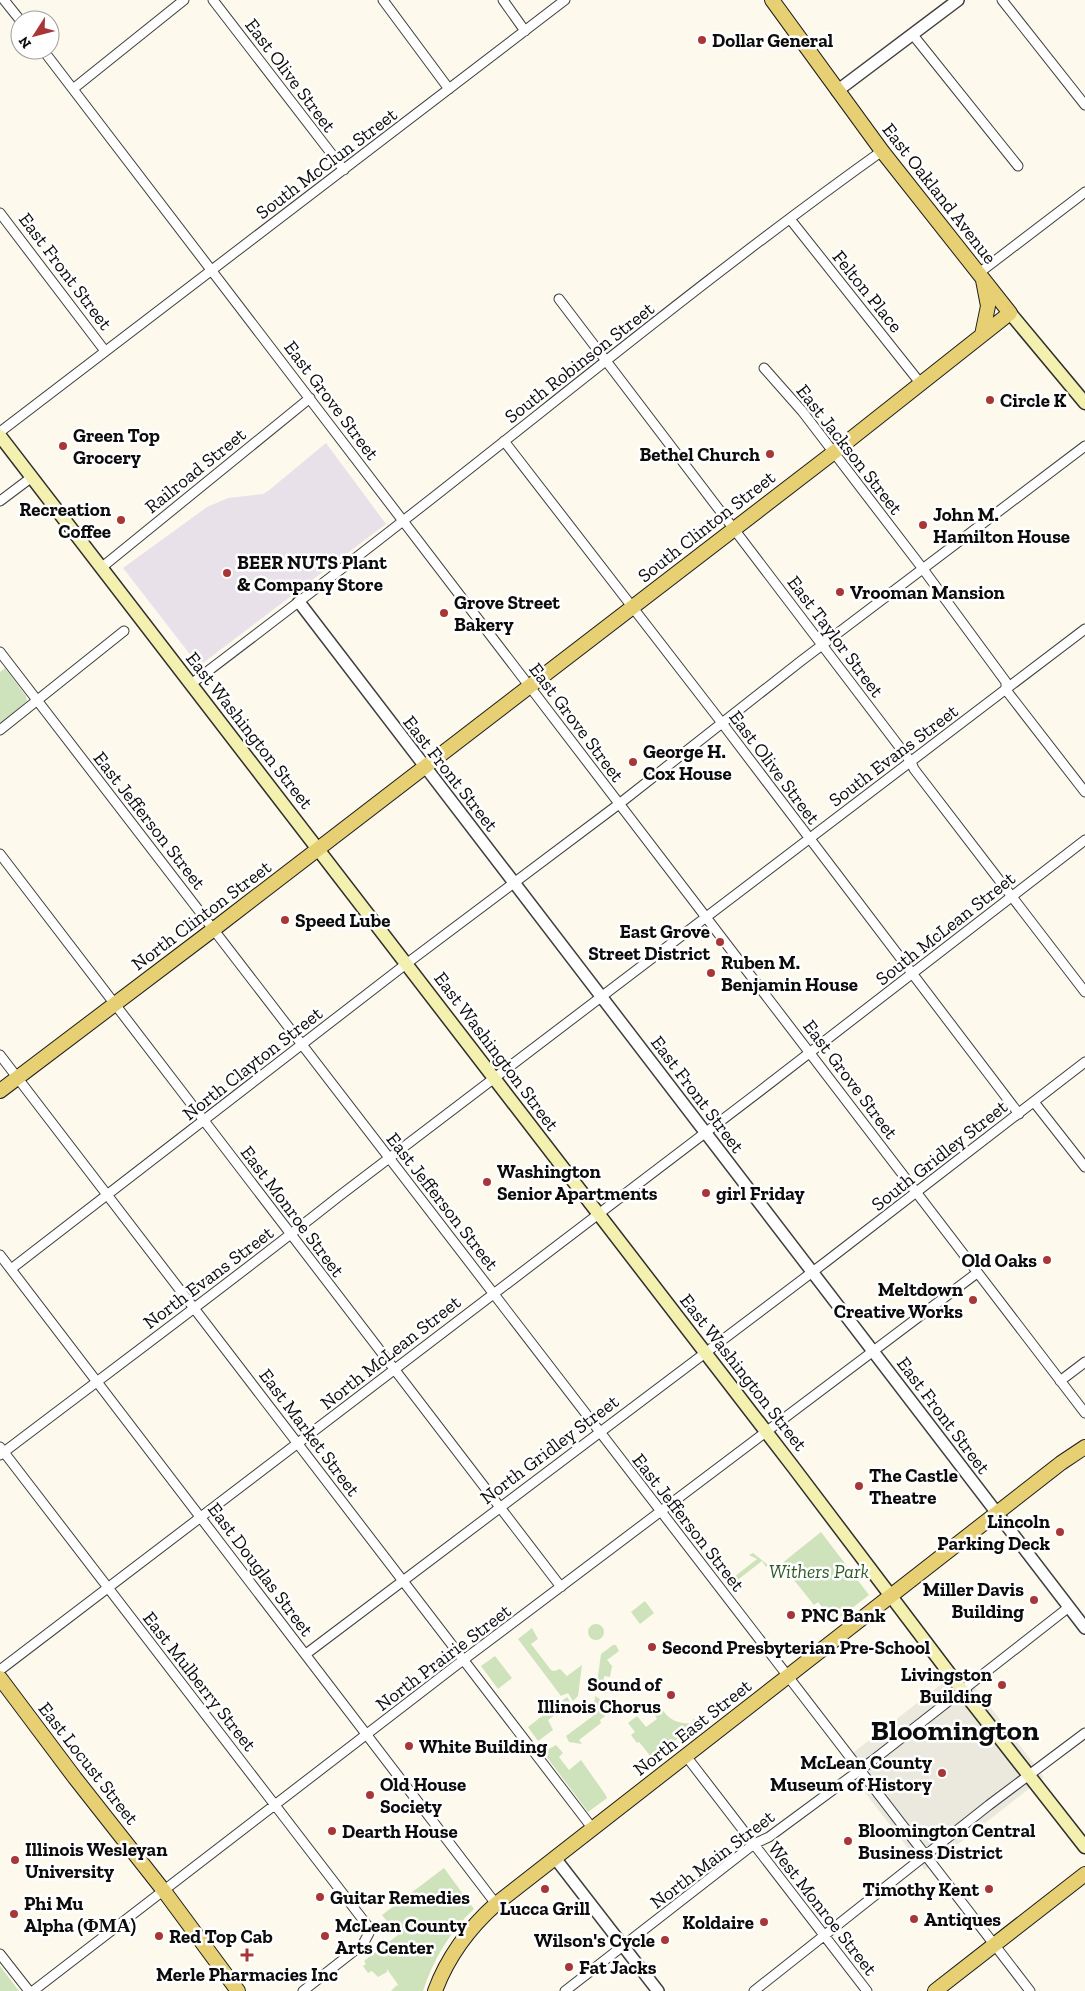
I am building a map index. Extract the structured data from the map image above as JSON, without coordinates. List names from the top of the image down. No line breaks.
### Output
{"streets":{"main road":["East Oakland Avenue","South Clinton Street","East Washington Street","North Clinton Street","North East Street","East Locust Street"],"street":["East Olive Street","South McClun Street","East Front Street","Felton Place","South Robinson Street","East Grove Street","East Jackson Street","Railroad Street","East Taylor Street","South Evans Street","East Jefferson Street","South McLean Street","North Clayton Street","South Gridley Street","East Monroe Street","North Evans Street","North McLean Street","East Market Street","North Gridley Street","East Douglas Street","North Prairie Street","East Mulberry Street","North Main Street","West Monroe Street"]},"crossings":[["East Olive Street","South McClun Street"],["East Olive Street","South Robinson Street"],["East Olive Street","South Clinton Street"],["East Olive Street","South Evans Street"],["East Olive Street","South McLean Street"],["East Olive Street","North Clayton Street"],["East Olive Street","South Gridley Street"],["South McClun Street","East Front Street"],["South McClun Street","East Grove Street"],["East Oakland Avenue","South Robinson Street"],["East Oakland Avenue","South Clinton Street"],["East Front Street","South Robinson Street"],["East Front Street","South Clinton Street"],["East Front Street","South Evans Street"],["East Front Street","North Clinton Street"],["East Front Street","South McLean Street"],["East Front Street","North Clayton Street"],["East Front Street","South Gridley Street"],["East Front Street","North Evans Street"],["East Front Street","North McLean Street"],["East Front Street","North Gridley Street"],["East Front Street","North Prairie Street"],["East Front Street","North East Street"],["East Front Street","North Main Street"],["Felton Place","South Robinson Street"],["Felton Place","South Clinton Street"],["South Robinson Street","East Grove Street"],["South Robinson Street","East Taylor Street"],["South Robinson Street","East Washington Street"],["East Grove Street","Railroad Street"],["East Grove Street","South Clinton Street"],["East Grove Street","South Evans Street"],["East Grove Street","South McLean Street"],["East Grove Street","North Clayton Street"],["East Grove Street","South Gridley Street"],["East Grove Street","North Prairie Street"],["East Jackson Street","South Clinton Street"],["East Jackson Street","South Evans Street"],["East Jackson Street","North Clayton Street"],["Railroad Street","East Washington Street"],["South Clinton Street","East Taylor Street"],["South Clinton Street","North Clinton Street"],["East Taylor Street","South Evans Street"],["East Taylor Street","South McLean Street"],["East Taylor Street","North Clayton Street"],["East Washington Street","North Clinton Street"],["East Washington Street","North Clayton Street"],["East Washington Street","North Evans Street"],["East Washington Street","North McLean Street"],["East Washington Street","North Gridley Street"],["East Washington Street","North Prairie Street"],["East Washington Street","North East Street"],["East Washington Street","North Main Street"],["South Evans Street","North Evans Street"],["East Jefferson Street","North Clinton Street"],["East Jefferson Street","North Clayton Street"],["East Jefferson Street","North Evans Street"],["East Jefferson Street","North McLean Street"],["East Jefferson Street","North Gridley Street"],["East Jefferson Street","North Prairie Street"],["East Jefferson Street","North East Street"],["East Jefferson Street","North Main Street"],["North Clinton Street","East Monroe Street"],["North Clinton Street","East Market Street"],["South McLean Street","North McLean Street"],["North Clayton Street","East Monroe Street"],["North Clayton Street","East Market Street"],["North Clayton Street","East Douglas Street"],["South Gridley Street","North Gridley Street"],["East Monroe Street","North Evans Street"],["East Monroe Street","North McLean Street"],["East Monroe Street","North Gridley Street"],["East Monroe Street","North Prairie Street"],["North Evans Street","East Market Street"],["North Evans Street","East Douglas Street"],["North Evans Street","East Mulberry Street"],["North McLean Street","East Market Street"],["North McLean Street","East Douglas Street"],["North McLean Street","East Mulberry Street"],["East Market Street","North Gridley Street"],["East Market Street","North Prairie Street"],["East Market Street","North East Street"],["North Gridley Street","East Douglas Street"],["East Douglas Street","North Prairie Street"],["East Douglas Street","North East Street"],["North Prairie Street","East Mulberry Street"],["North Prairie Street","East Locust Street"],["North Main Street","West Monroe Street"]],"districts":["Bloomington"],"parks":["Withers Park"],"places":{"other":["Dollar General","Circle K","Green Top Grocery","Bethel Church","Recreation Coffee","John M. Hamilton House","BEER NUTS Plant & Company Store","Vrooman Mansion","Grove Street Bakery","George H. Cox House","Speed Lube","East Grove Street District","Ruben M. Benjamin House","Washington Senior Apartments","girl Friday","Old Oaks","Meltdown Creative Works","The Castle Theatre","Lincoln Parking Deck","Miller Davis Building","PNC Bank","Second Presbyterian Pre-School","Livingston Building","Sound of Illinois Chorus","White Building","McLean County Museum of History","Old House Society","Dearth House","Bloomington Central Business District","Illinois Wesleyan University","Lucca Grill","Timothy Kent","Guitar Remedies","Phi Mu Alpha (ΦΜΑ)","Antiques","Koldaire","Red Top Cab","McLean County Arts Center","Wilson's Cycle","Fat Jacks"],"health":["Merle Pharmacies Inc"]},"north":"bottom left"}
